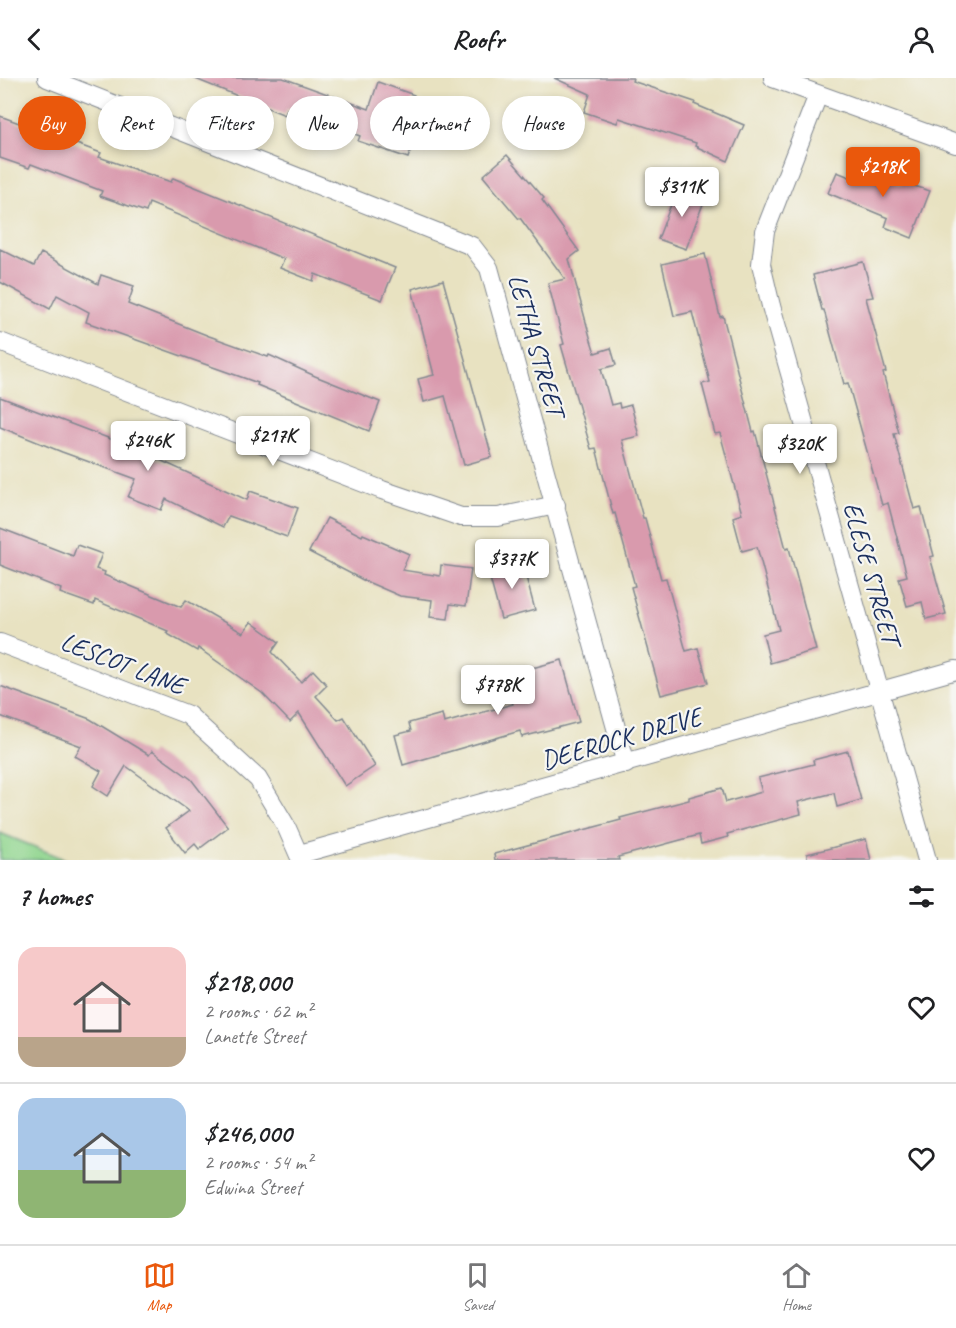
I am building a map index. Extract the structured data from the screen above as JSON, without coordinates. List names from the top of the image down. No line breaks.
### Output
{"streets":{"street":["LETHA STREET","ELESE STREET","LESCOT LANE","DEEROCK DRIVE"]},"crossings":[["LETHA STREET","DEEROCK DRIVE"],["ELESE STREET","DEEROCK DRIVE"],["LESCOT LANE","DEEROCK DRIVE"]],"page":{"header":"Roofr","chip":["Buy","Rent","Filters","New","Apartment","House"],"price":["$218K","$311K","$217K","$246K","$320K","$377K","$778K"],"heading":"7 homes","list":[{"name":"$218,000","note":"2 rooms · 62 m² · Lanette Street"},{"name":"$246,000","note":"2 rooms · 54 m² · Edwina Street"}],"tabs":["Map","Saved","Home"]}}
